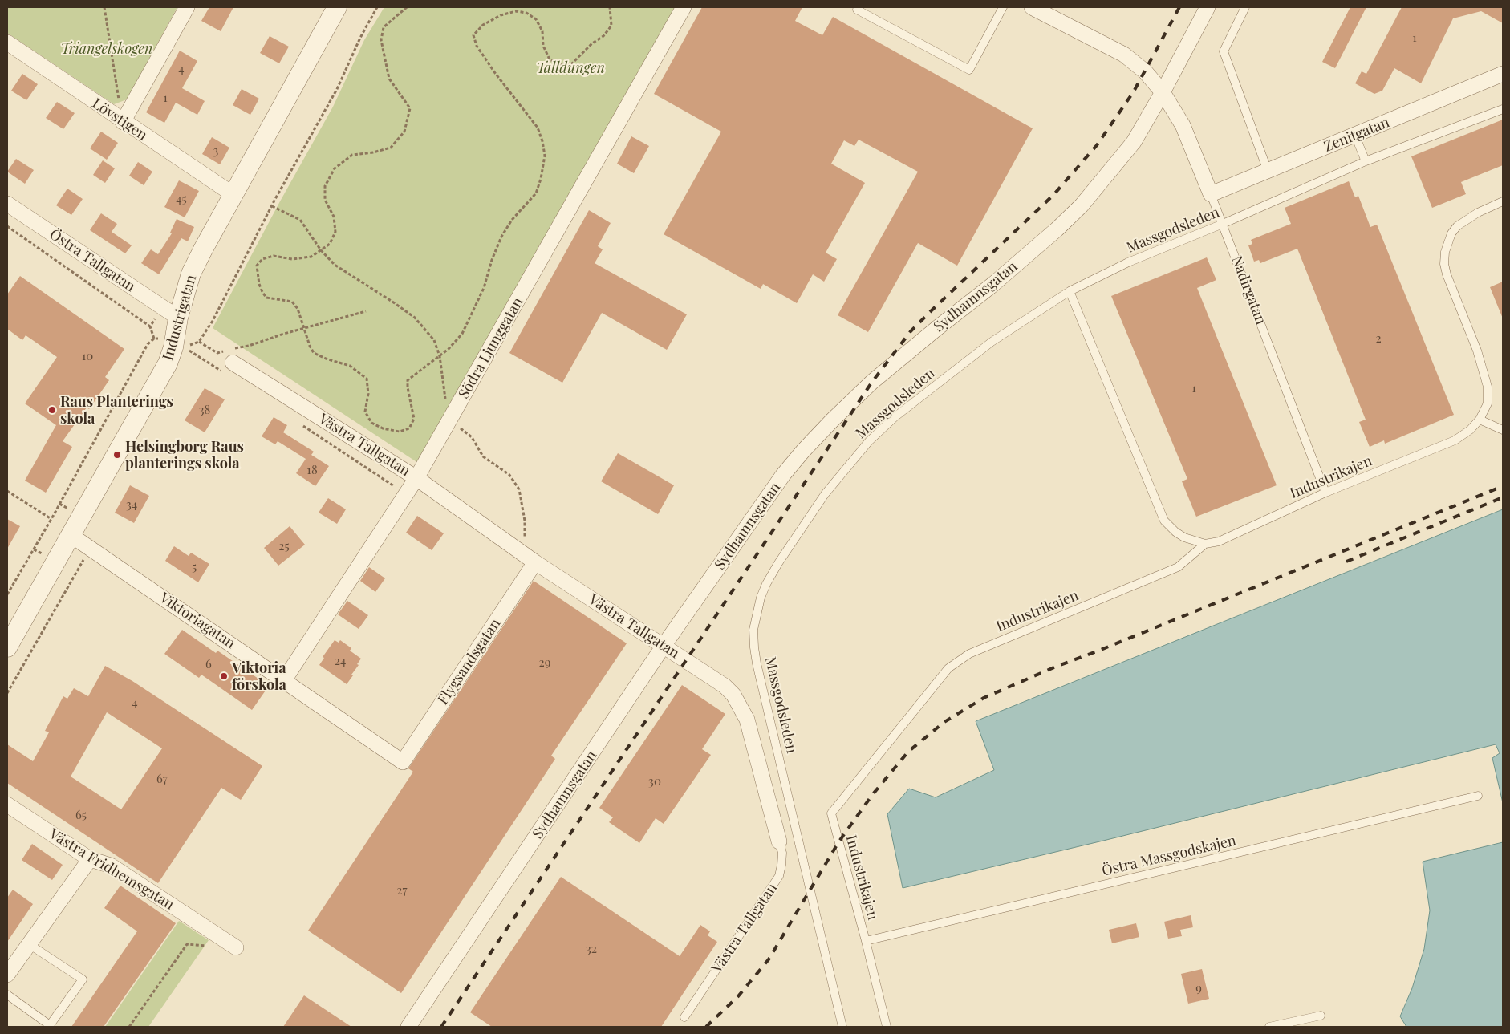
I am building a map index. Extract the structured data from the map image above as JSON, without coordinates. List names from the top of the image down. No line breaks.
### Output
{"streets":{"street":["Lövstigen","Zenitgatan","Östra Tallgatan","Nadirgatan","Sydhamnsgatan","Industrigatan","Södra Ljunggatan","Västra Tallgatan","Viktoriagatan","Flygsandsgatan","Västra Fridhemsgatan"],"lane":["Massgodsleden","Industrikajen","Östra Massgodskajen"]},"crossings":[["Lövstigen","Industrigatan"],["Zenitgatan","Nadirgatan"],["Massgodsleden","Nadirgatan"],["Östra Tallgatan","Industrigatan"],["Nadirgatan","Sydhamnsgatan"],["Nadirgatan","Industrikajen"],["Sydhamnsgatan","Västra Tallgatan"],["Industrigatan","Viktoriagatan"],["Södra Ljunggatan","Västra Tallgatan"],["Södra Ljunggatan","Viktoriagatan"],["Västra Tallgatan","Flygsandsgatan"],["Industrikajen","Östra Massgodskajen"],["Viktoriagatan","Flygsandsgatan"]],"parks":["Triangelskogen","Talldungen"],"places":["Raus Planterings skola","Helsingborg Raus planterings skola","Viktoria förskola"],"house_numbers":["1","4","1","3","45","2","10","1","38","18","34","25","5","24","29","6","4","67","30","65","27","32","9"]}
